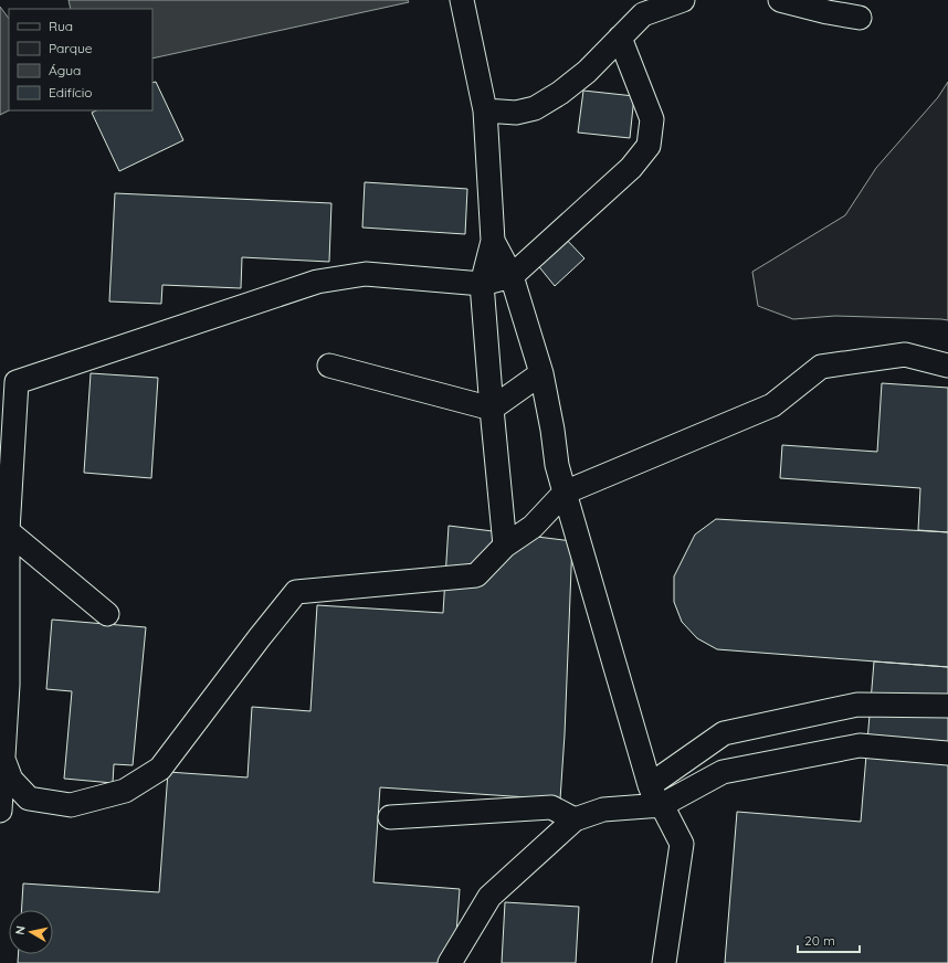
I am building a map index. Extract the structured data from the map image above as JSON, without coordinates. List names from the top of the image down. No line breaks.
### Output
{"legend":["Rua","Parque","Água","Edifício"],"scale_bar":"20 m","north":"left"}
